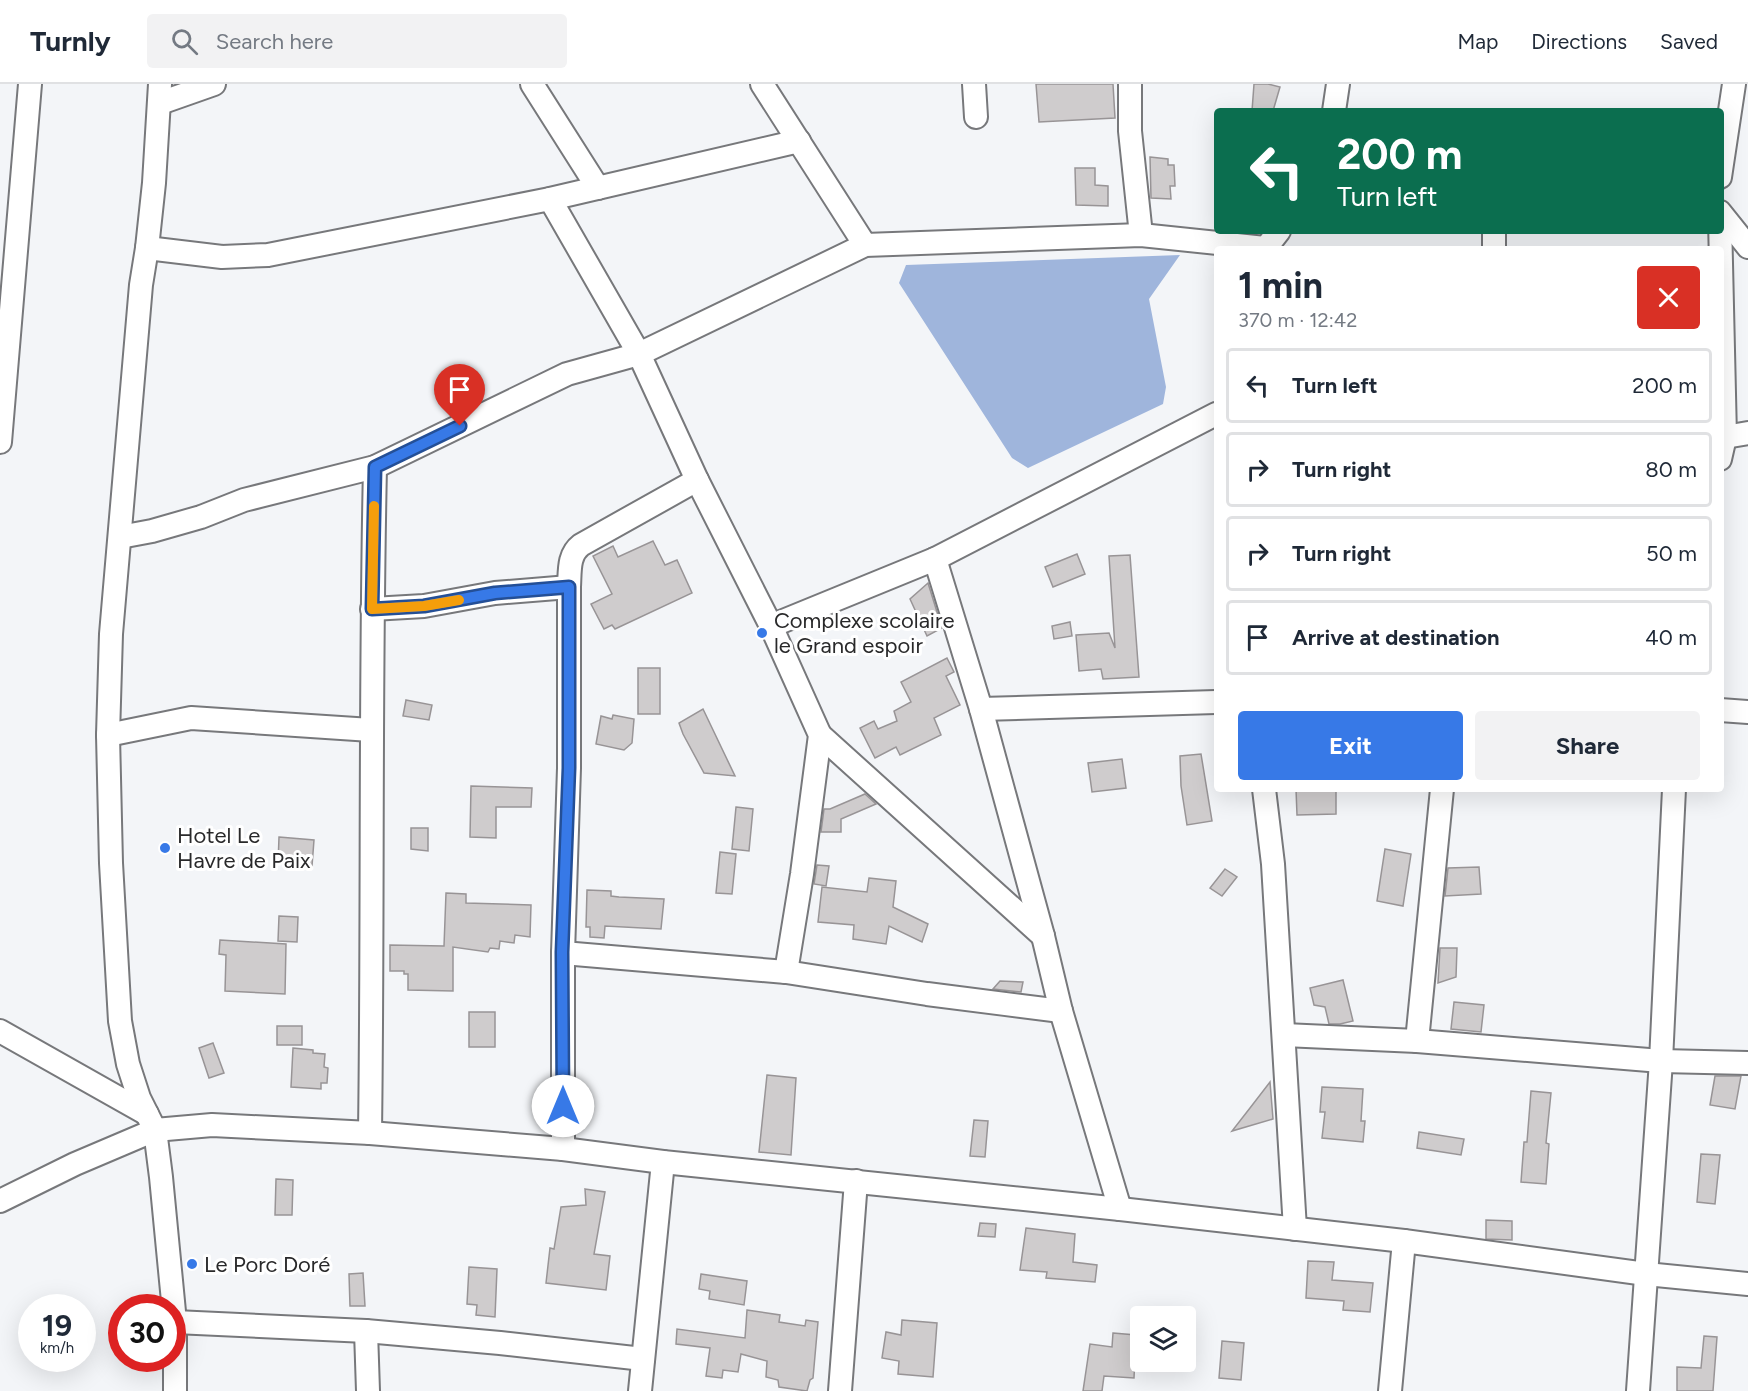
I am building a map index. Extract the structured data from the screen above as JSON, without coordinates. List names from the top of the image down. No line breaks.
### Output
{"places":["Complexe scolaire le Grand espoir","Hotel Le Havre de Paix","Le Porc Doré"],"page":{"header":"Turnly","search":"Search here","nav":["Map","Directions","Saved"],"turn":["200 m","Turn left"],"heading":["1 min","370 m · 12:42"],"list":[{"name":"Turn left","value":"200 m"},{"name":"Turn right","value":"80 m"},{"name":"Turn right","value":"50 m"},{"name":"Arrive at destination","value":"40 m"}],"buttons":["Exit","Share"],"speed":"19 km/h","limit":"30"}}
